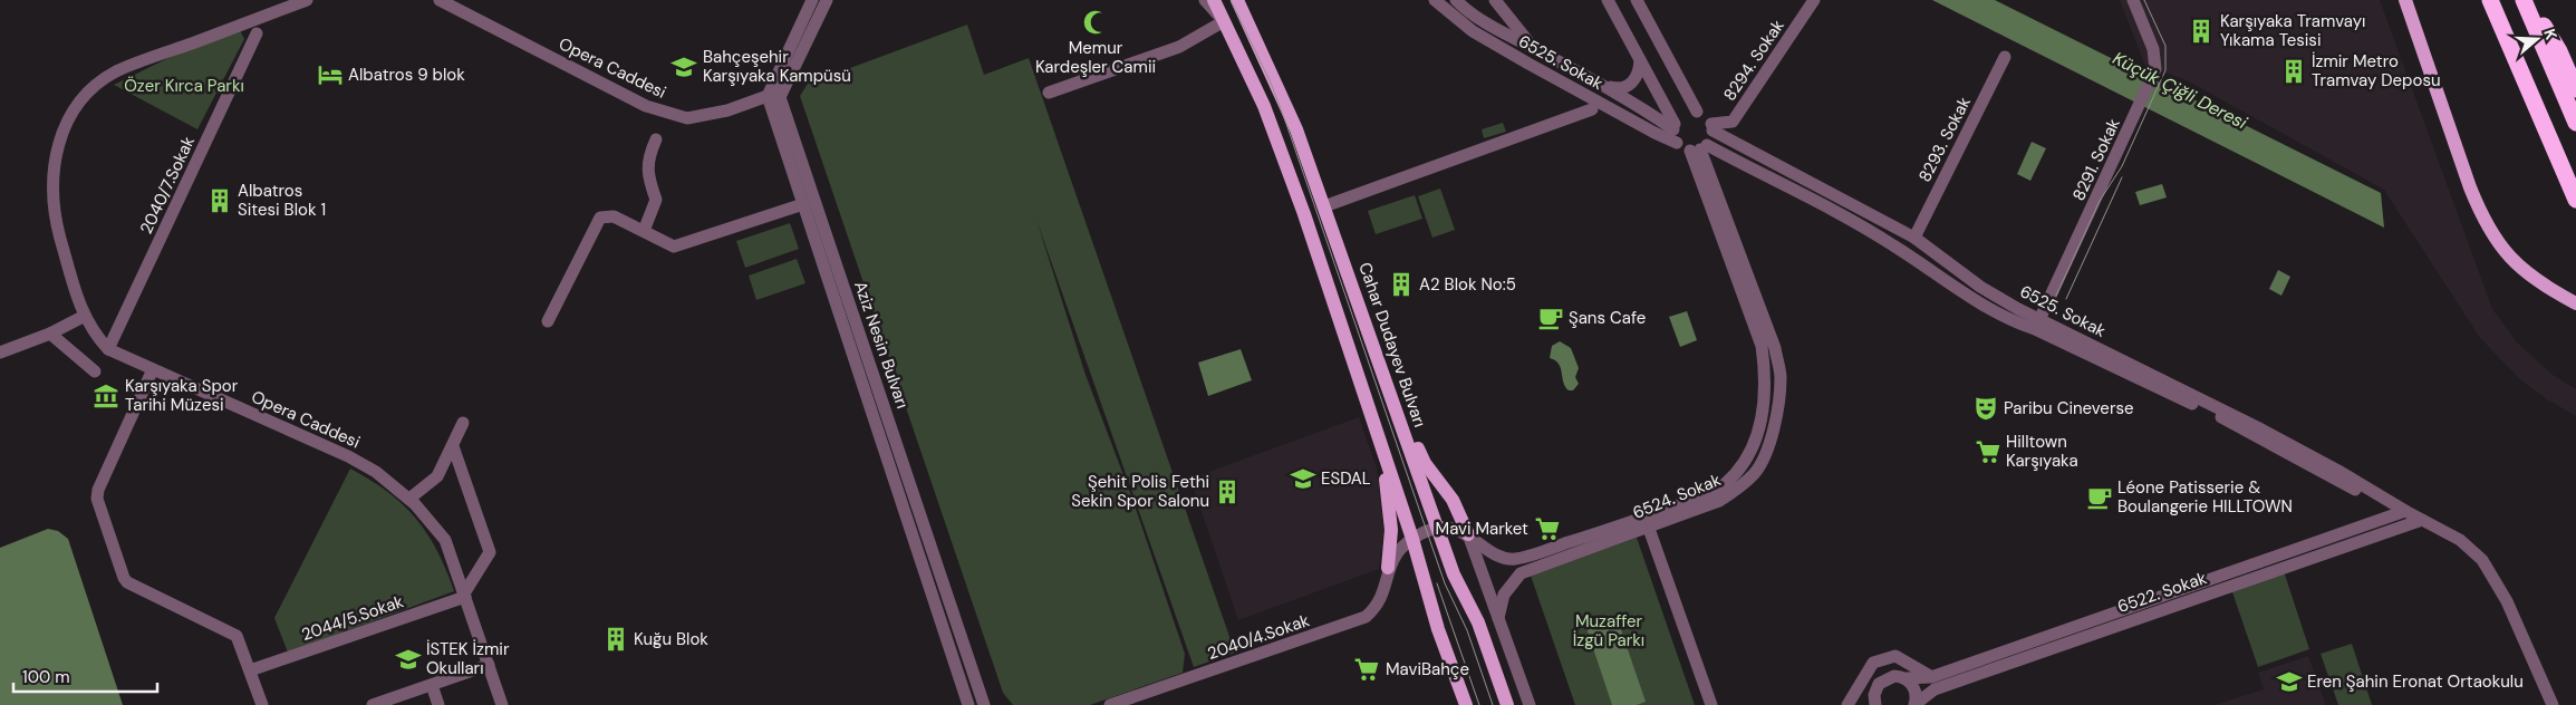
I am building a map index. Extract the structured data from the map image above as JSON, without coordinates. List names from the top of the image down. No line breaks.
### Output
{"streets":{"main road":["Cahar Dudayev Bulvarı"],"street":["8294. Sokak","6525. Sokak","Opera Caddesi","8293. Sokak","8291. Sokak","2040/7.Sokak","Aziz Nesin Bulvarı","6524. Sokak","6522. Sokak","2044/5.Sokak","2040/4.Sokak"]},"crossings":[["8294. Sokak","6525. Sokak"],["8294. Sokak","6524. Sokak"],["6525. Sokak","8293. Sokak"],["6525. Sokak","8291. Sokak"],["6525. Sokak","6524. Sokak"],["6525. Sokak","6522. Sokak"],["Opera Caddesi","2040/7.Sokak"],["Opera Caddesi","Aziz Nesin Bulvarı"],["Opera Caddesi","2044/5.Sokak"]],"water":["Küçük Çiğli Deresi"],"parks":["Özer Kırca Parkı","Muzaffer İzgü Parkı"],"places":{"mosque":["Memur Kardeşler Camii"],"building":["Karşıyaka Tramvayı Yıkama Tesisi","İzmir Metro Tramvay Deposu","Albatros Sitesi Blok 1","A2 Blok No:5","Şehit Polis Fethi Sekin Spor Salonu","Kuğu Blok"],"school or university":["Bahçeşehir Karşıyaka Kampüsü","ESDAL","İSTEK İzmir Okulları","Eren Şahin Eronat Ortaokulu"],"hotel":["Albatros 9 blok"],"cafe":["Şans Cafe","Léone Patisserie & Boulangerie HILLTOWN"],"museum":["Karşıyaka Spor Tarihi Müzesi"],"theatre":["Paribu Cineverse"],"supermarket":["Hilltown Karşıyaka","Mavi Market","MaviBahçe"]},"scale_bar":"100 m","north":"right"}
